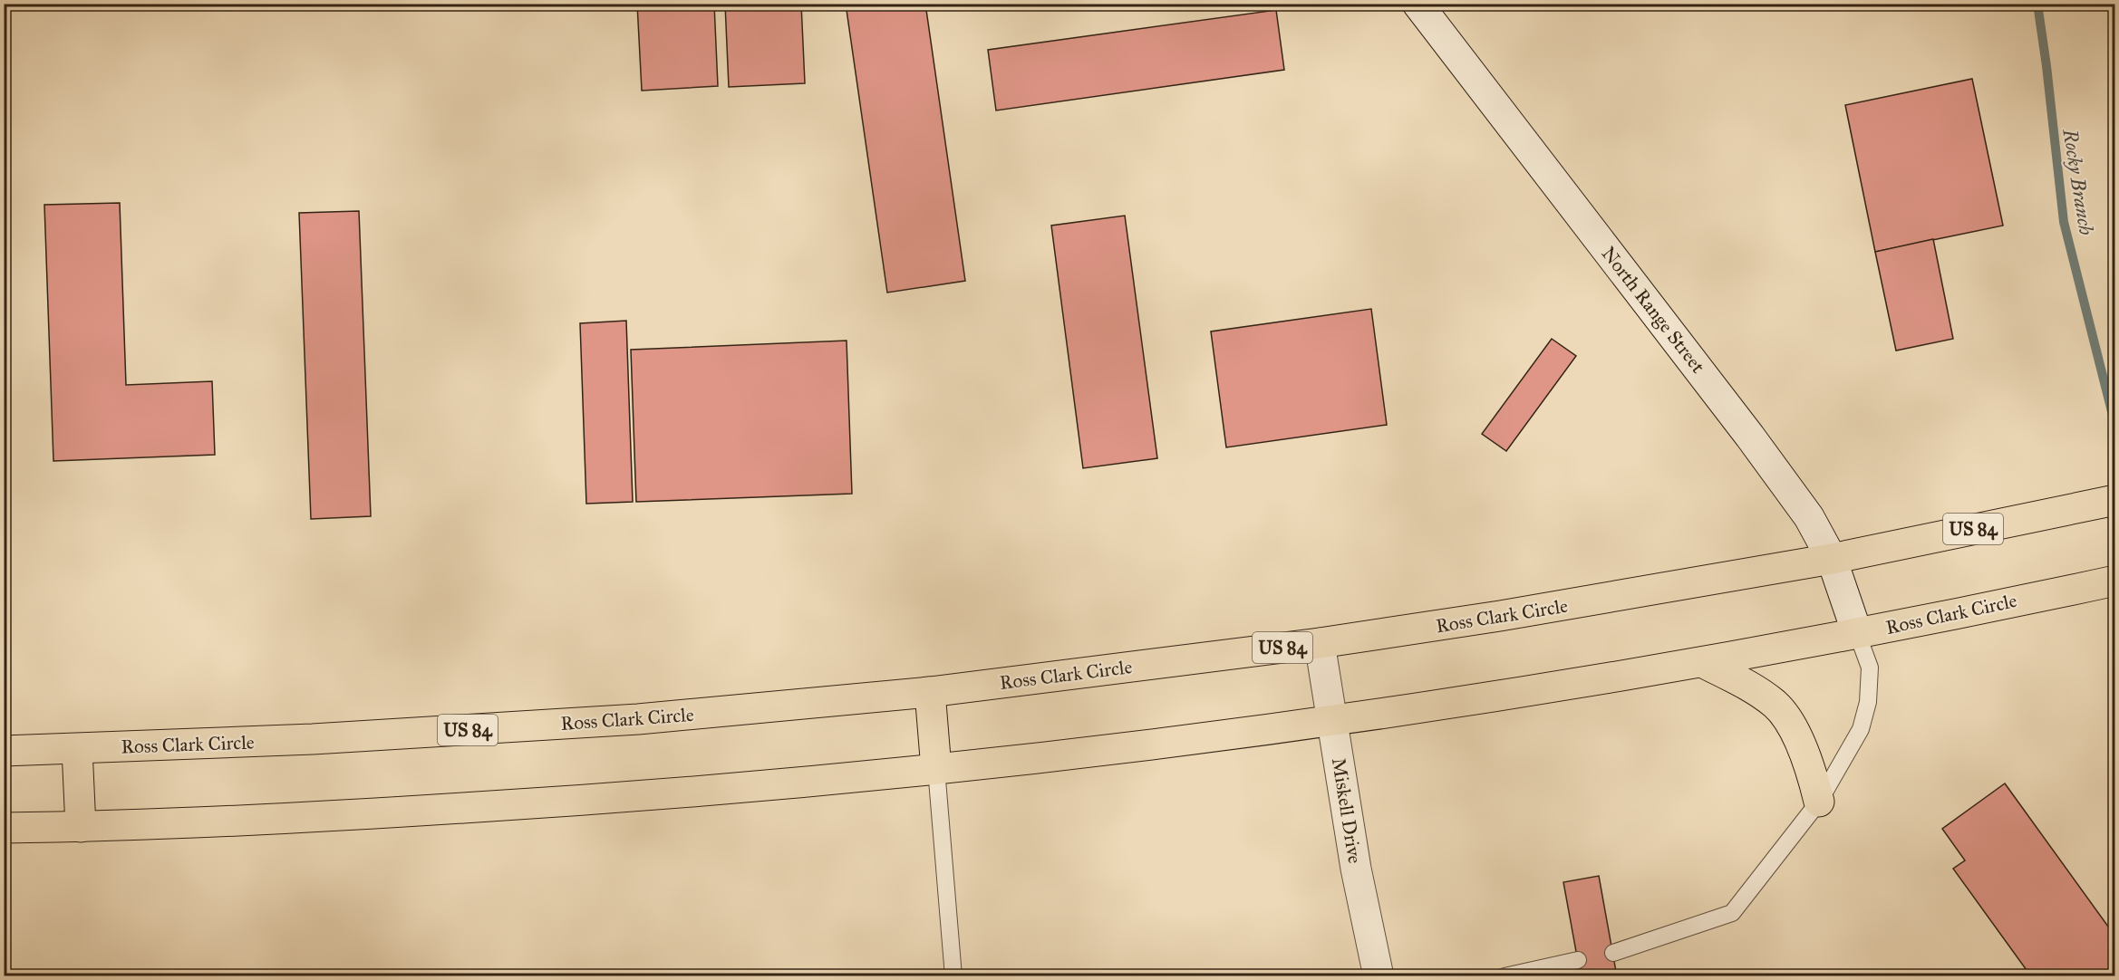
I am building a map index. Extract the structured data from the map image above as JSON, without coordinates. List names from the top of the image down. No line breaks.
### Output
{"streets":{"highway":["US 84","Ross Clark Circle"],"street":["North Range Street","Miskell Drive"]},"crossings":[["North Range Street","Ross Clark Circle"],["Ross Clark Circle","Miskell Drive"]],"water":["Rocky Branch"]}
